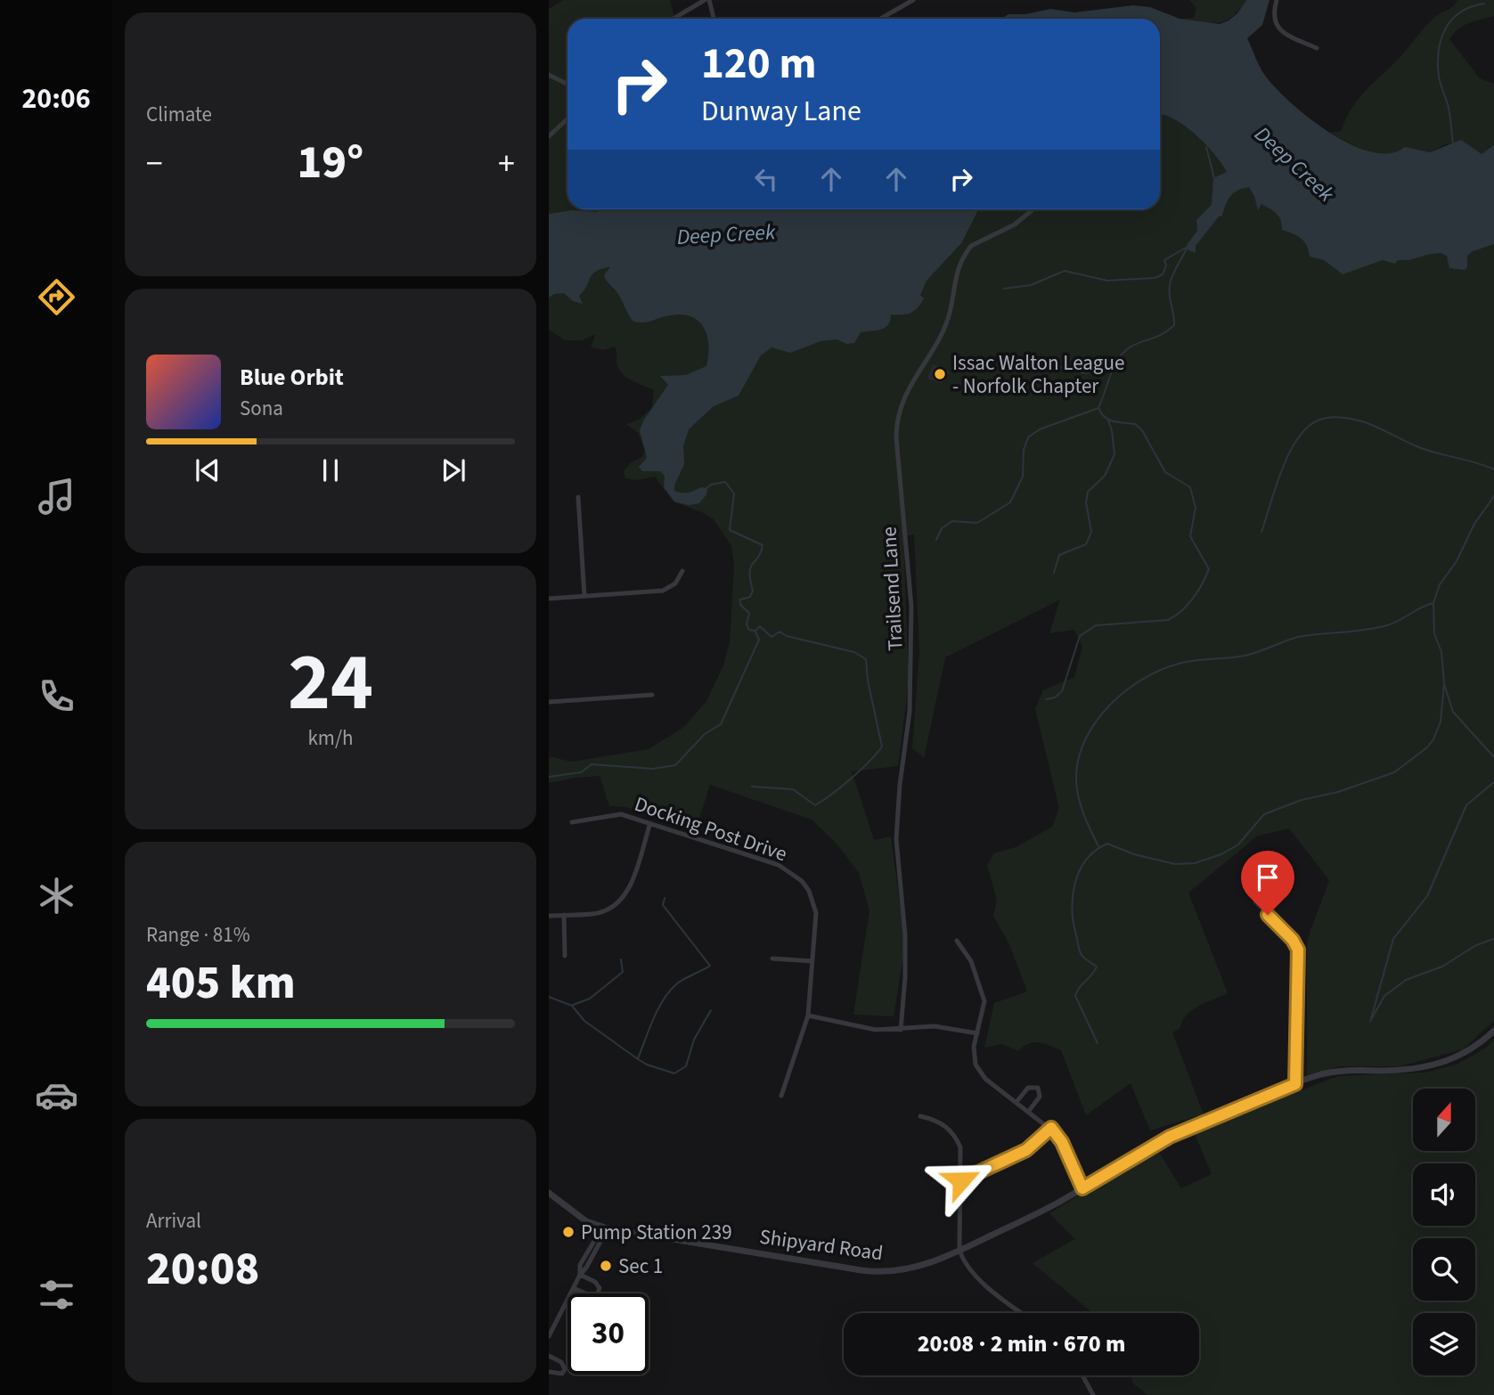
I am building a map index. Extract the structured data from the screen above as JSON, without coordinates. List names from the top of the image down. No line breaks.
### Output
{"streets":{"street":["Trailsend Lane","Docking Post Drive","Shipyard Road"]},"water":["Deep Creek"],"places":["Issac Walton League - Norfolk Chapter","Pump Station 239","Sec 1"],"north":"top","page":{"tabs":"20:06","tile":["Climate",["24","km/h"],["Range · 81%","405 km"],["Arrival","20:08"]],"turn":["120 m","Dunway Lane"],"heat":["−","19°","+"],"song":["Blue Orbit","Sona"],"limit":"30","trip":"20:08 · 2 min · 670 m"}}
